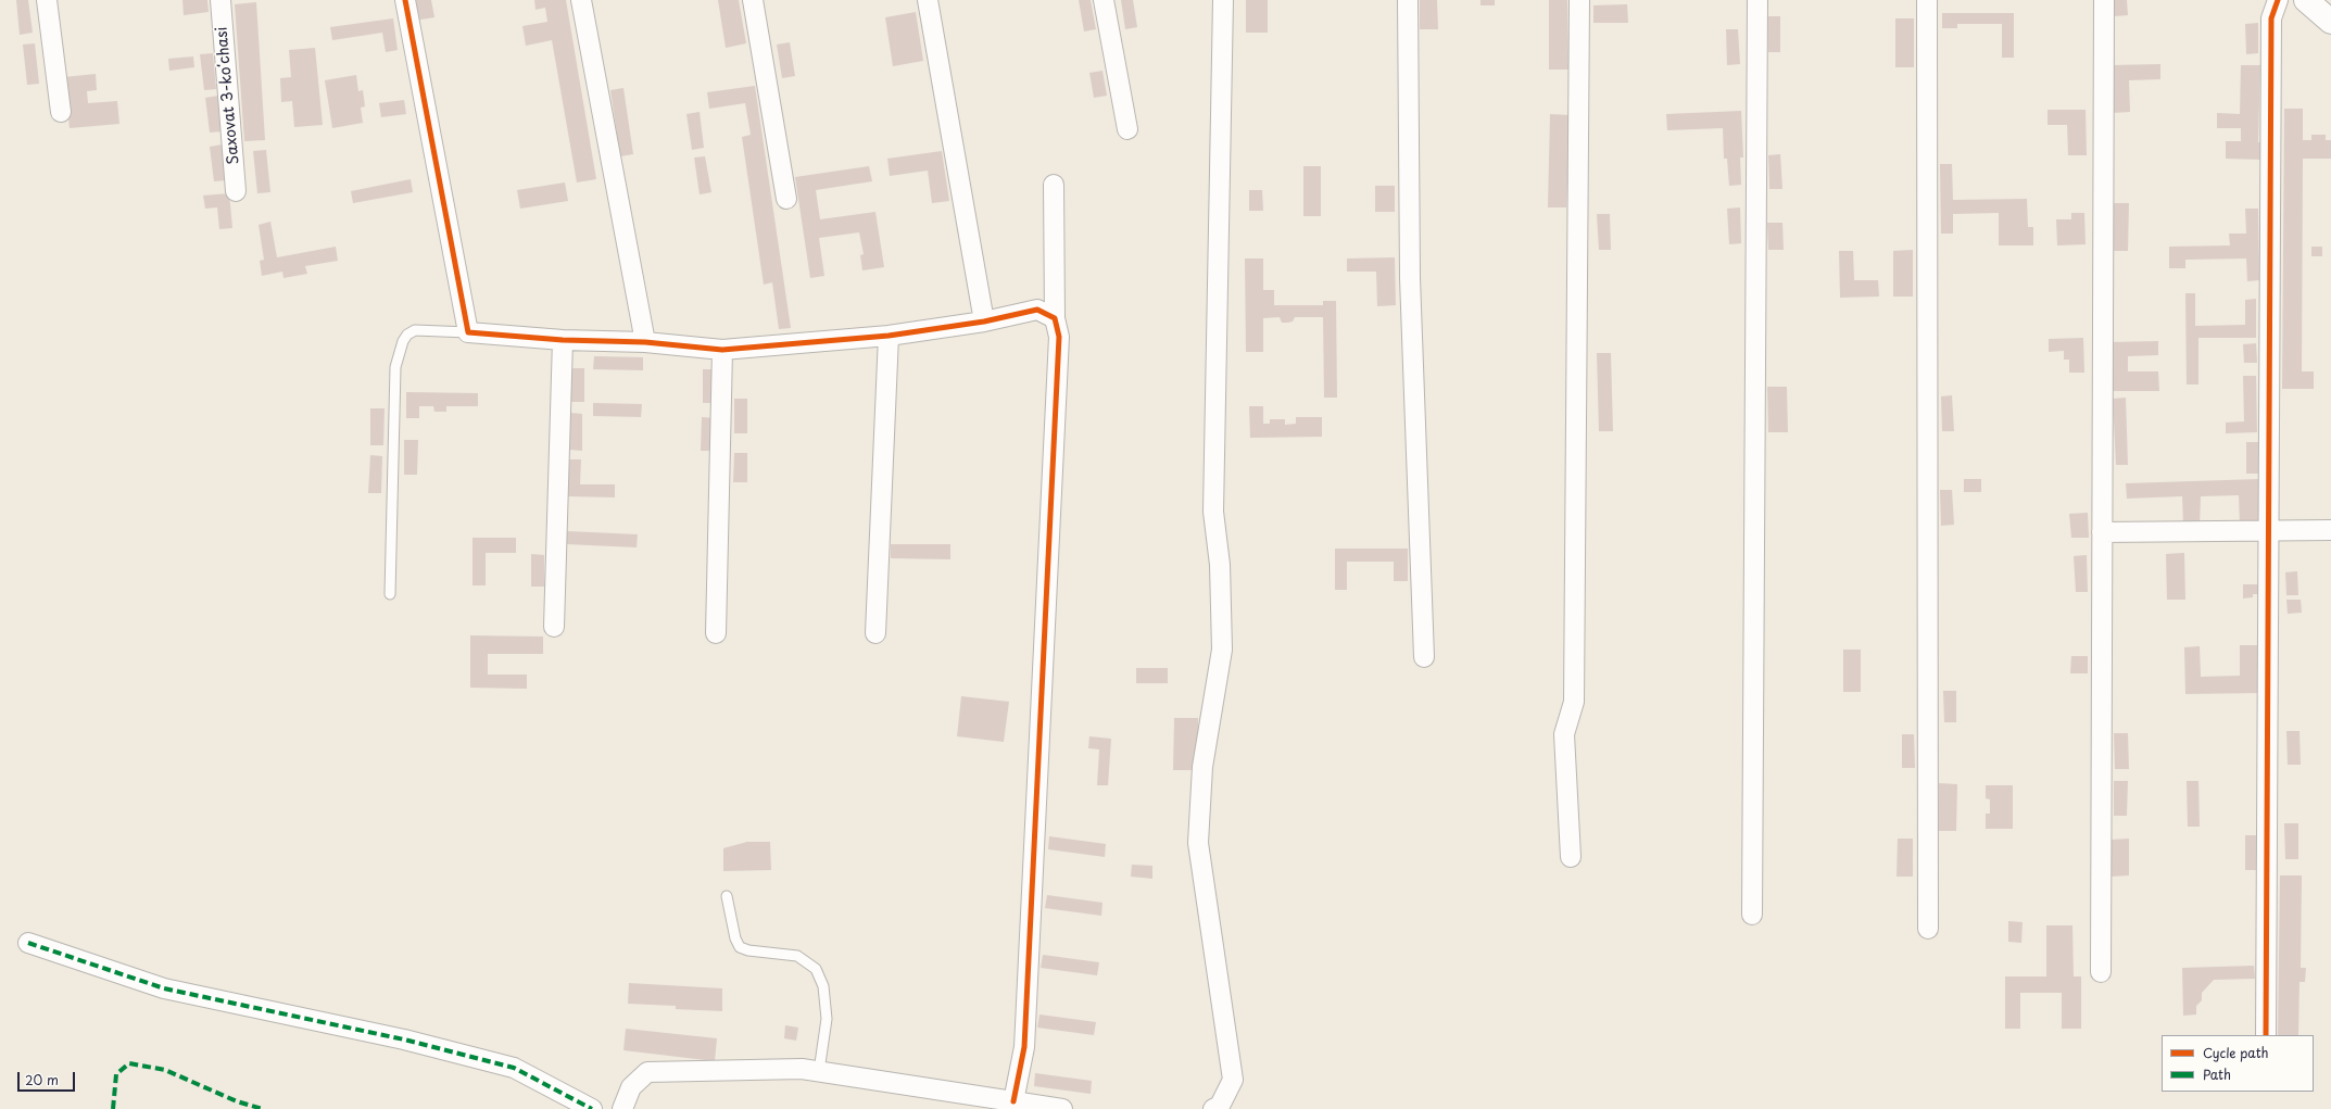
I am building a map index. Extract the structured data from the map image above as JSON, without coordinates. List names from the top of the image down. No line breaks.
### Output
{"streets":{"street":["Saxovat 3-koʻchasi"]},"legend":["Cycle path","Path"],"scale_bar":"20 m"}
